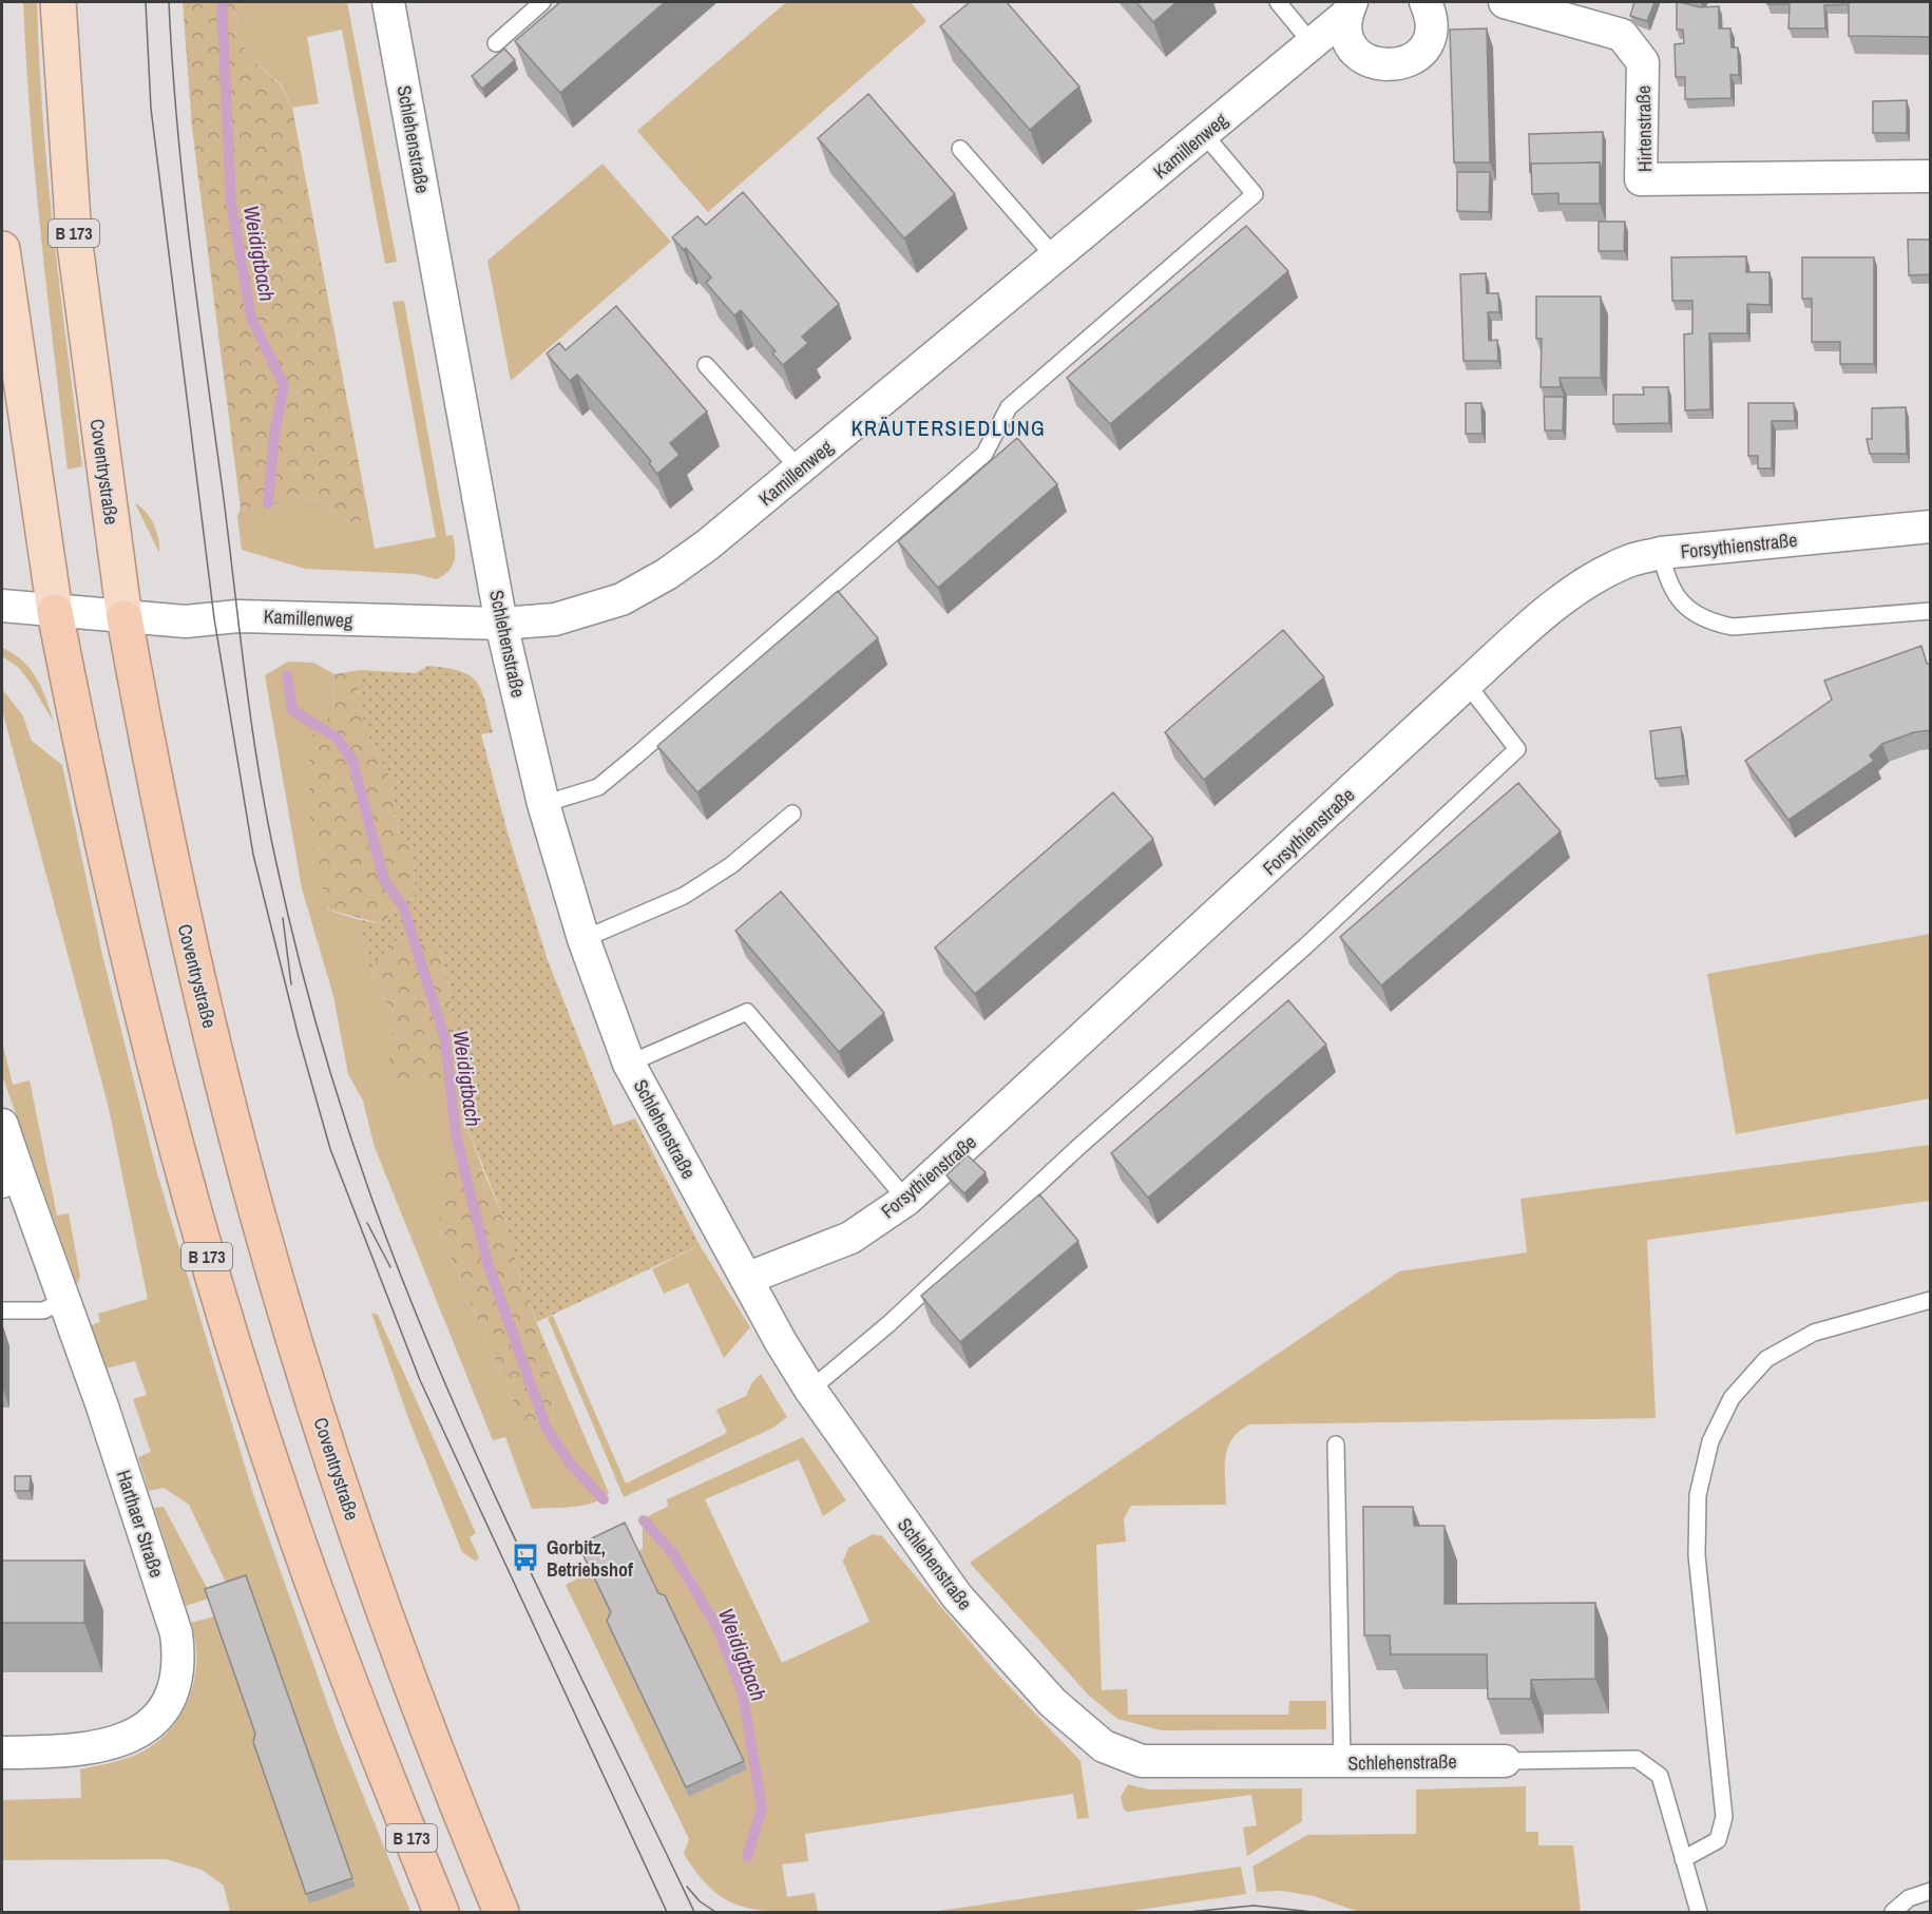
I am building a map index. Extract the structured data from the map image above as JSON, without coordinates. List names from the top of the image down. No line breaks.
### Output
{"streets":{"highway":["B 173","Coventrystraße"],"street":["Hirtenstraße","Schlehenstraße","Kamillenweg","Forsythienstraße","Harthaer Straße"]},"crossings":[["Schlehenstraße","Kamillenweg"],["Schlehenstraße","Forsythienstraße"],["Kamillenweg","B 173"],["Kamillenweg","Coventrystraße"]],"districts":["KRÄUTERSIEDLUNG"],"water":["Weidigtbach"],"places":{"bus stop":["Gorbitz, Betriebshof"]}}
